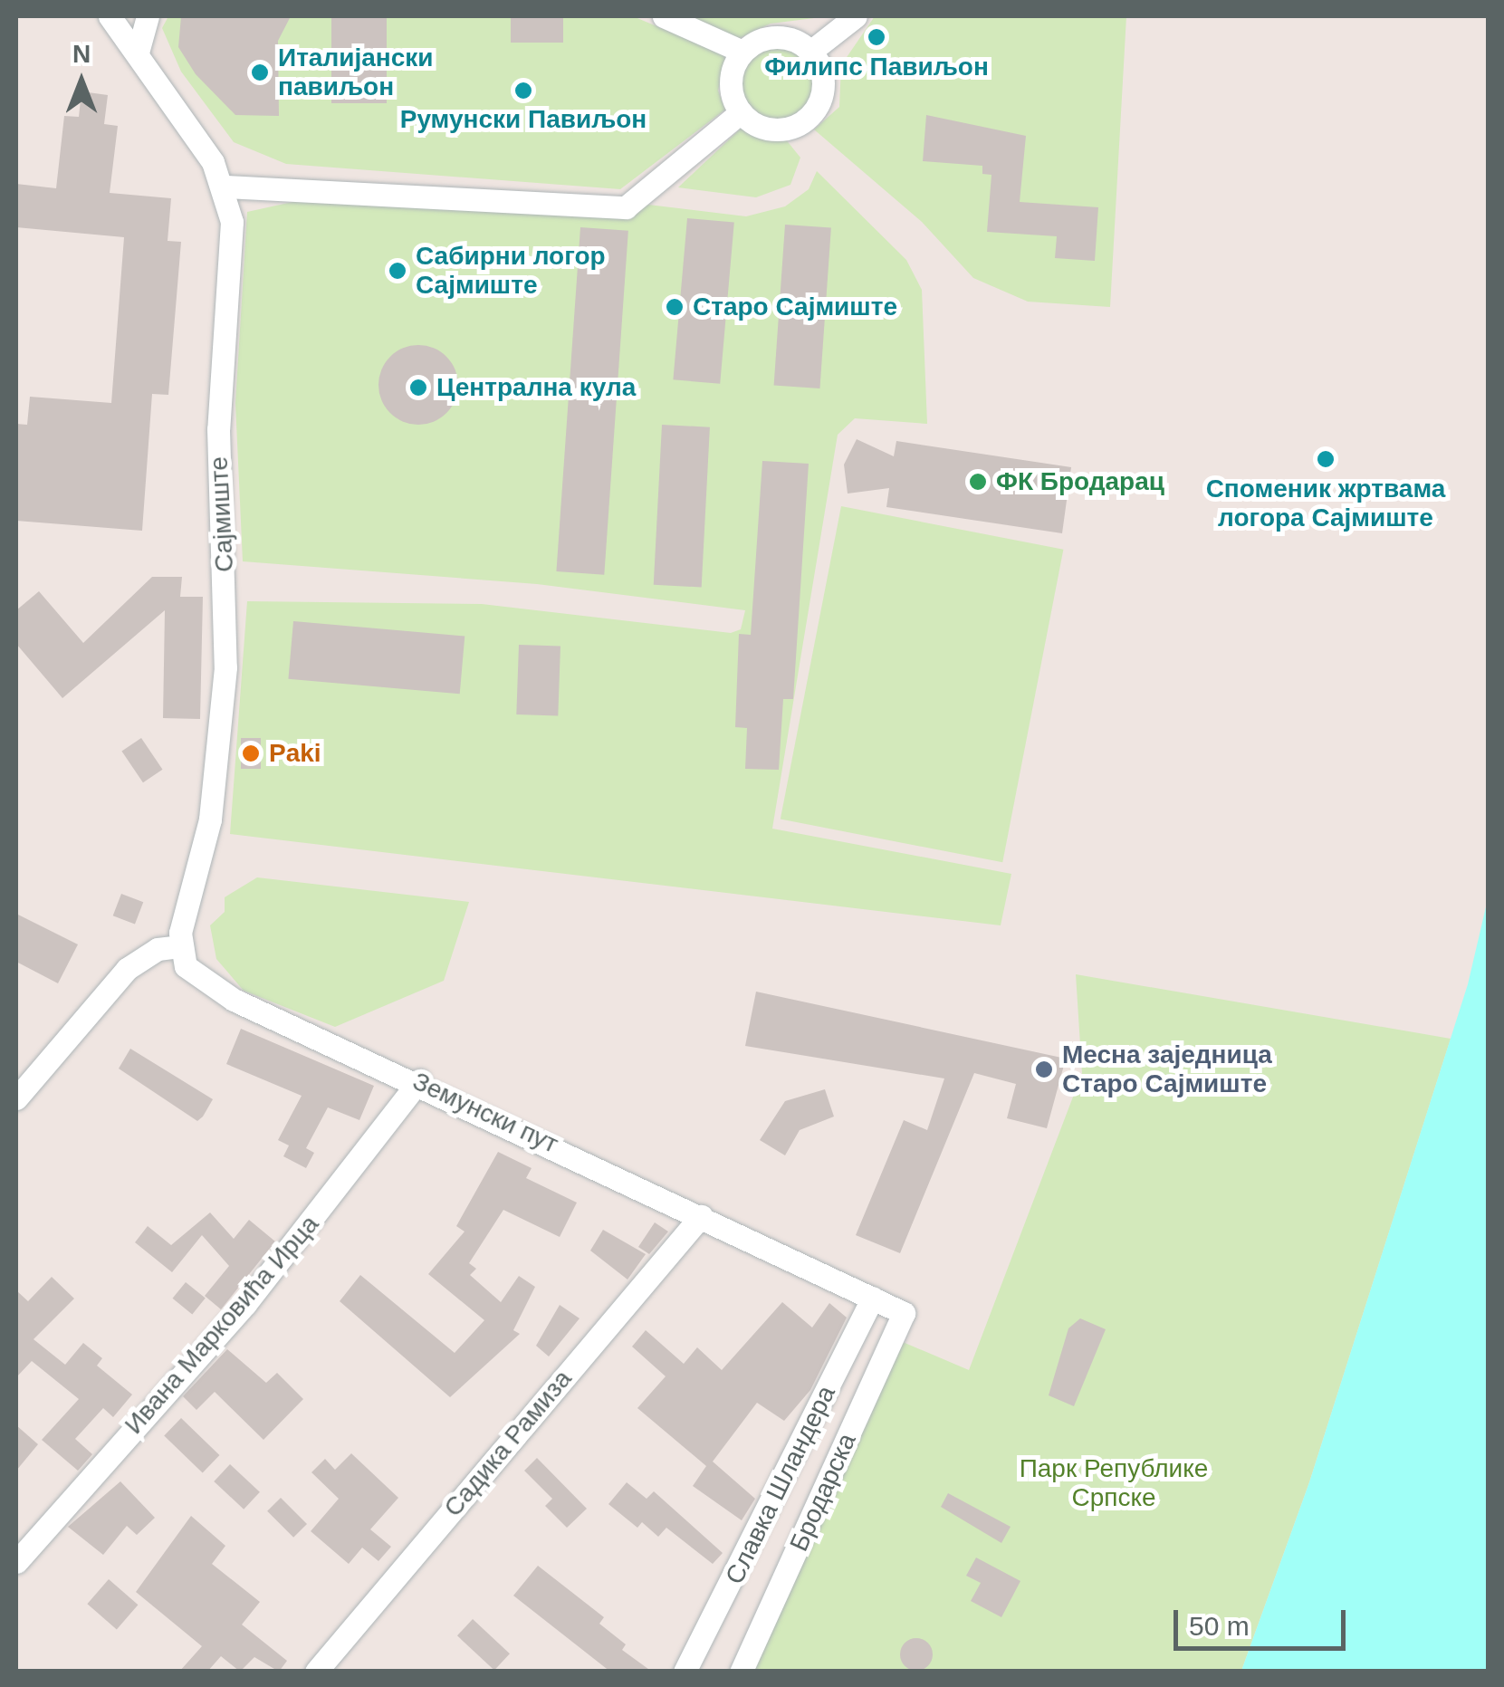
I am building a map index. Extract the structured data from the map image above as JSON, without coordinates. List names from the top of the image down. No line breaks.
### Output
{"streets":{"street":["Сајмиште","Земунски пут","Ивана Марковића Ирца","Садика Рамиза","Славка Шландера","Бродарска"]},"crossings":[["Сајмиште","Земунски пут"],["Земунски пут","Ивана Марковића Ирца"],["Земунски пут","Садика Рамиза"],["Земунски пут","Славка Шландера"],["Земунски пут","Бродарска"]],"parks":["Парк Републике Српске"],"places":["Филипс Павиљон","Италијански павиљон","Румунски Павиљон","Сабирни логор Сајмиште","Старо Сајмиште","Централна кула","Споменик жртвама логора Сајмиште","ФК Бродарац","Paki","Месна заједница Старо Сајмиште"],"scale_bar":"50 m","north":"top"}
